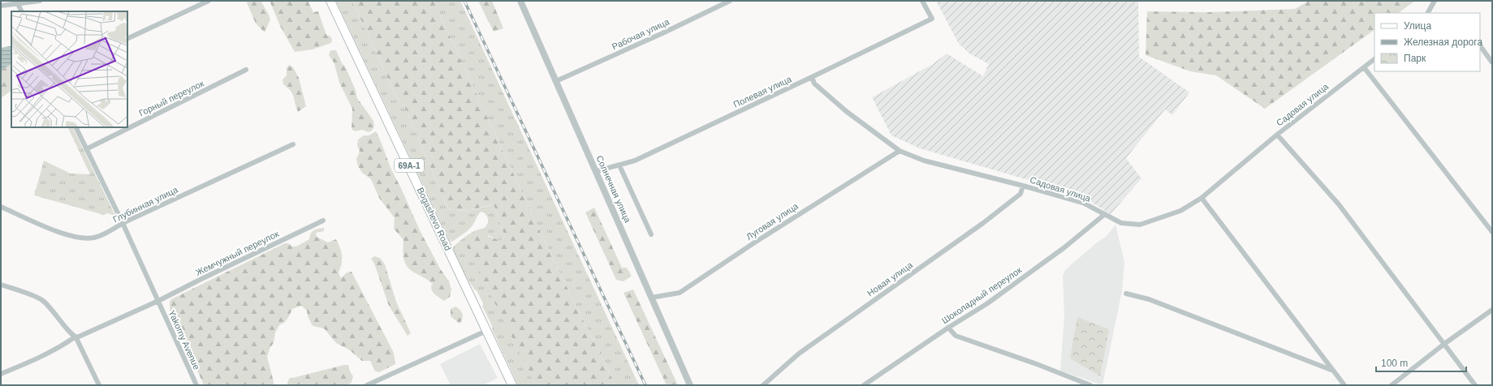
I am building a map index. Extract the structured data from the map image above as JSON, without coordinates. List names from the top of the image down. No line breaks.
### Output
{"streets":{"main road":["69А-1","Bogashevo Road"],"street":["Рабочая улица","Полевая улица","Горный переулок","Садовая улица","Солнечная улица","Глубинная улица","Луговая улица","Жемчужный переулок","Новая улица","Шоколадный переулок","Yakorny Avenue"]},"crossings":[["Рабочая улица","Солнечная улица"],["Полевая улица","Садовая улица"],["Полевая улица","Солнечная улица"],["Горный переулок","Yakorny Avenue"],["Садовая улица","Луговая улица"],["Садовая улица","Новая улица"],["Садовая улица","Шоколадный переулок"],["Солнечная улица","Луговая улица"],["Глубинная улица","Yakorny Avenue"],["Жемчужный переулок","Yakorny Avenue"]],"legend":["Улица","Железная дорога","Парк"],"scale_bar":"100 m"}
